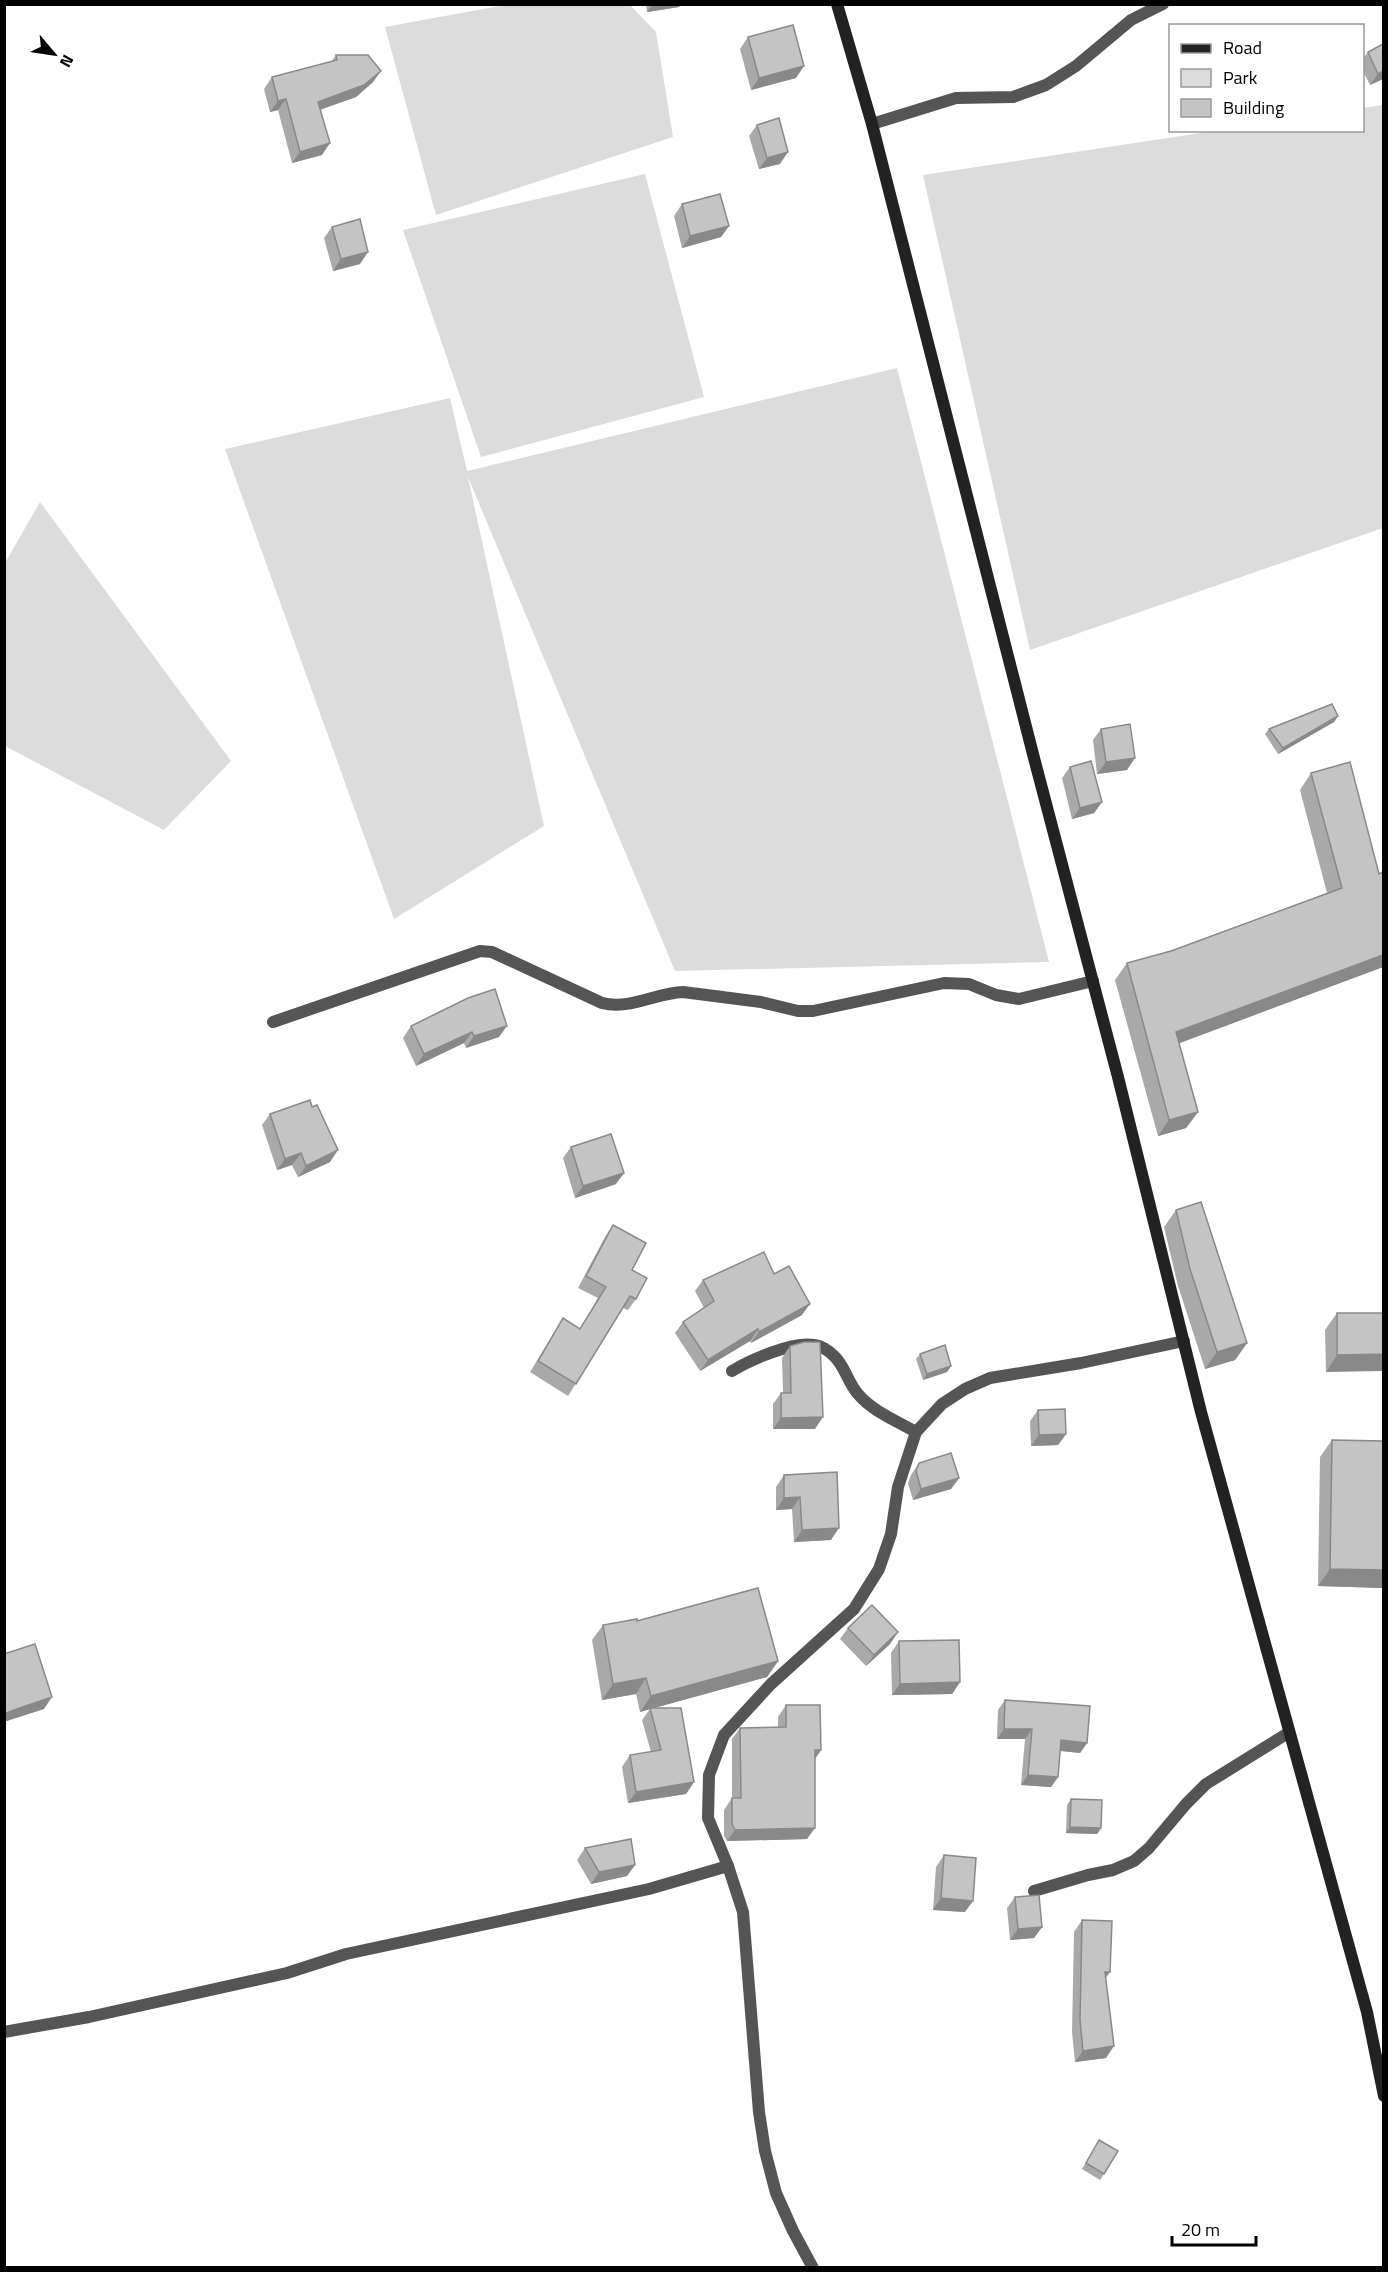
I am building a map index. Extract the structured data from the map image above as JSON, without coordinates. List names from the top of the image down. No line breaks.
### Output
{"legend":["Road","Park","Building"],"scale_bar":"20 m","north":"bottom right"}
